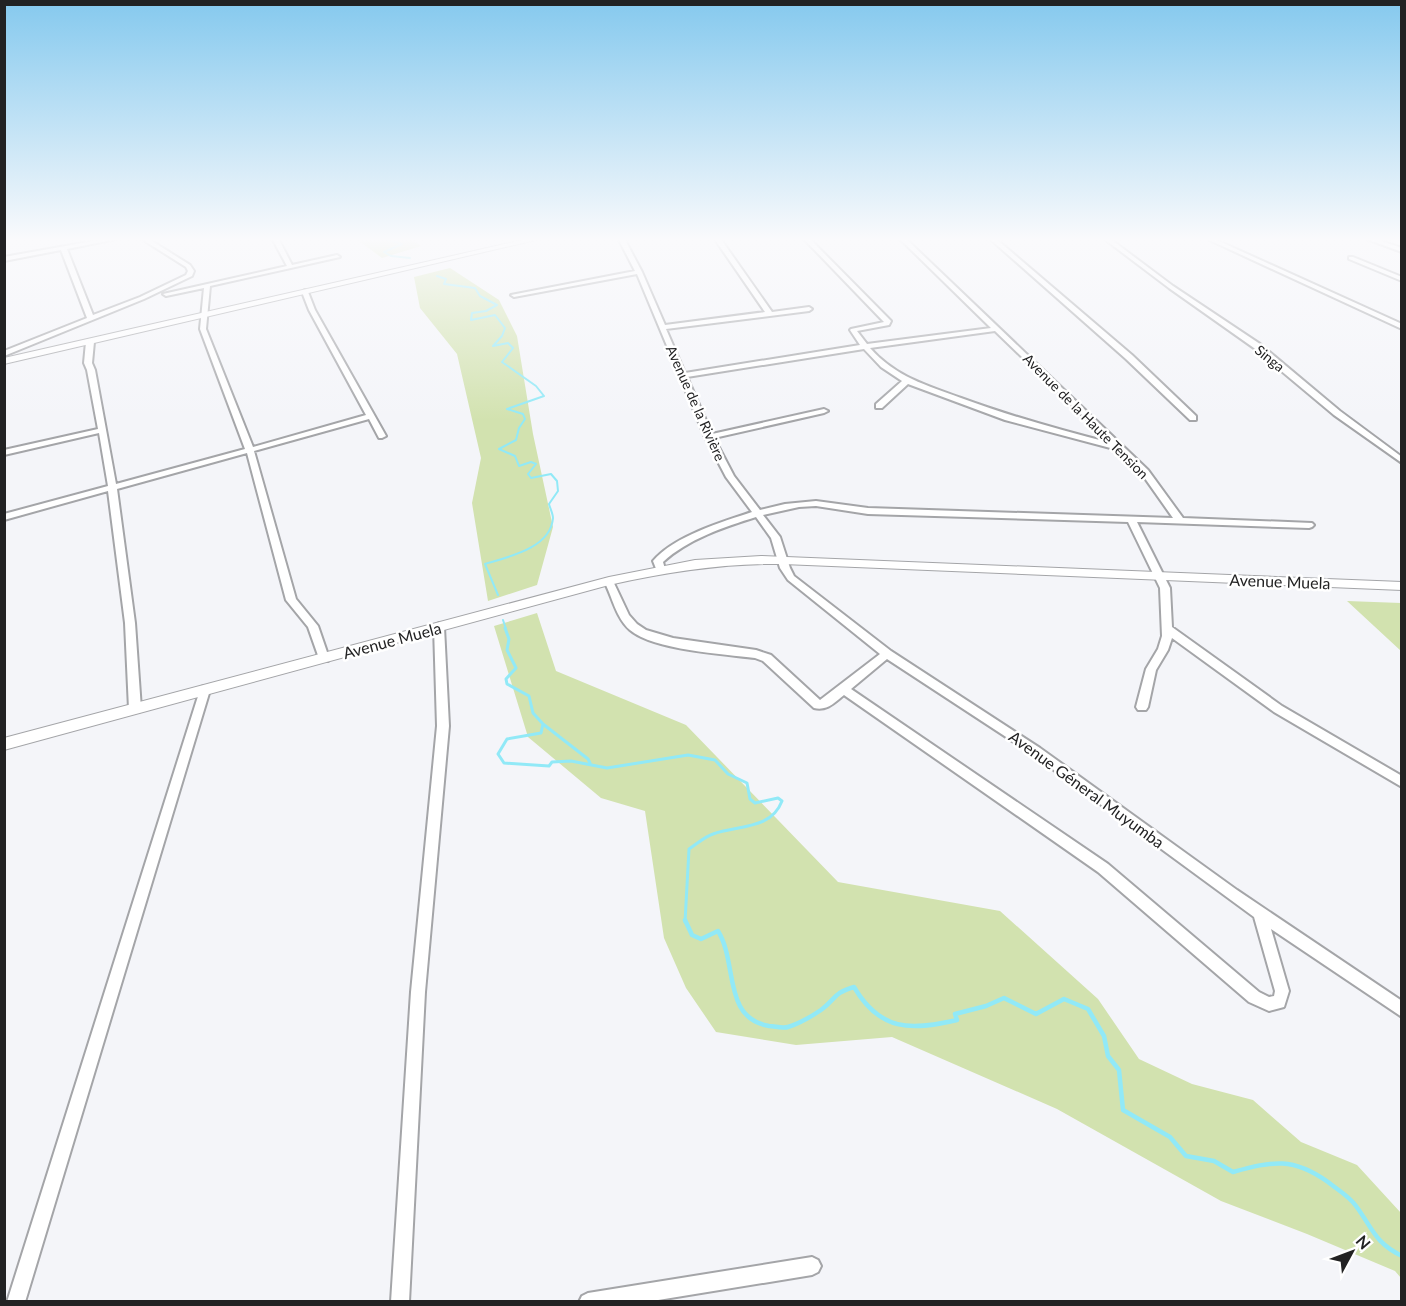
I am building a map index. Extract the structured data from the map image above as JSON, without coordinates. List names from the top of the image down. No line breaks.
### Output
{"streets":{"street":["Singa","Avenue de la Rivière","Avenue de la Haute Tension","Avenue Muela","Avenue Géneral Muyumba"]},"crossings":[["Avenue de la Rivière","Avenue Muela"],["Avenue de la Rivière","Avenue Géneral Muyumba"],["Avenue Muela","Avenue Géneral Muyumba"]],"north":"top right"}
